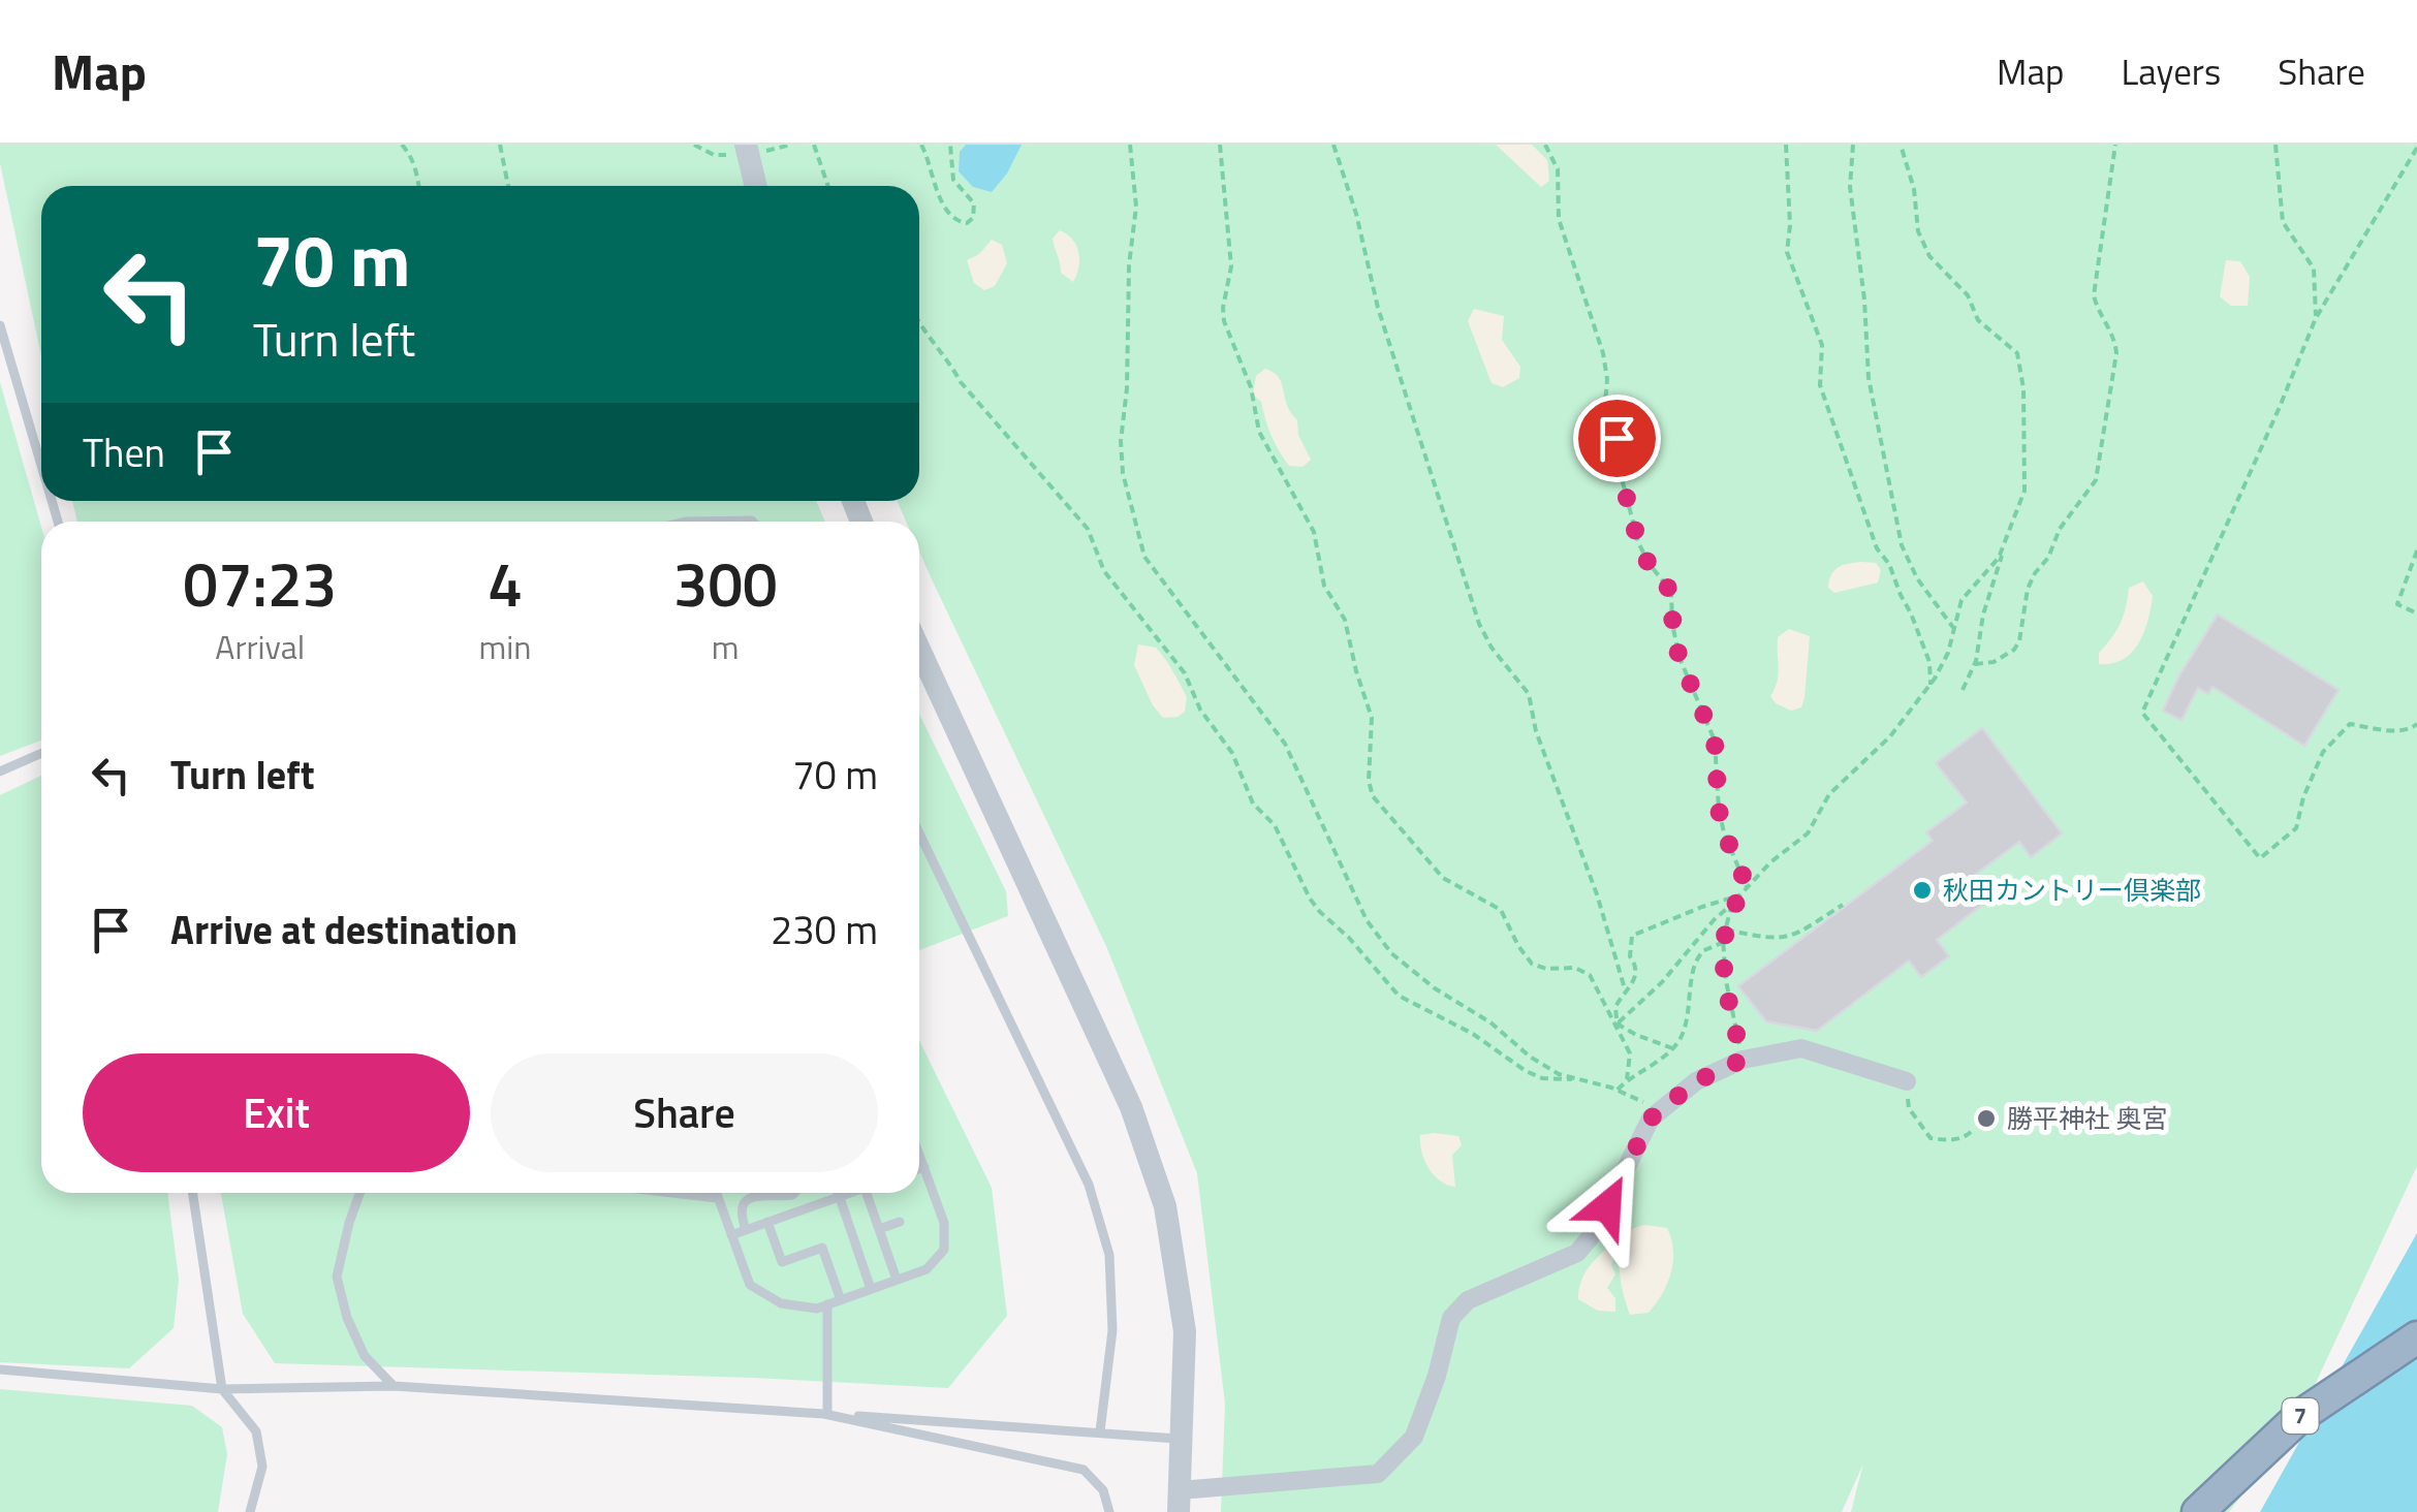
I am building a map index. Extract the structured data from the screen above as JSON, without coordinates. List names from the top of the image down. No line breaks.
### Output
{"streets":{"highway":["7"]},"places":["秋田カントリー倶楽部","勝平神社 奥宮"],"page":{"header":"Map","nav":["Map","Layers","Share"],"turn":["70 m","Turn left"],"then":"Then","eta":["07:23","Arrival","4","min","300","m"],"list":[{"name":"Turn left","value":"70 m"},{"name":"Arrive at destination","value":"230 m"}],"buttons":["Exit","Share"]}}
